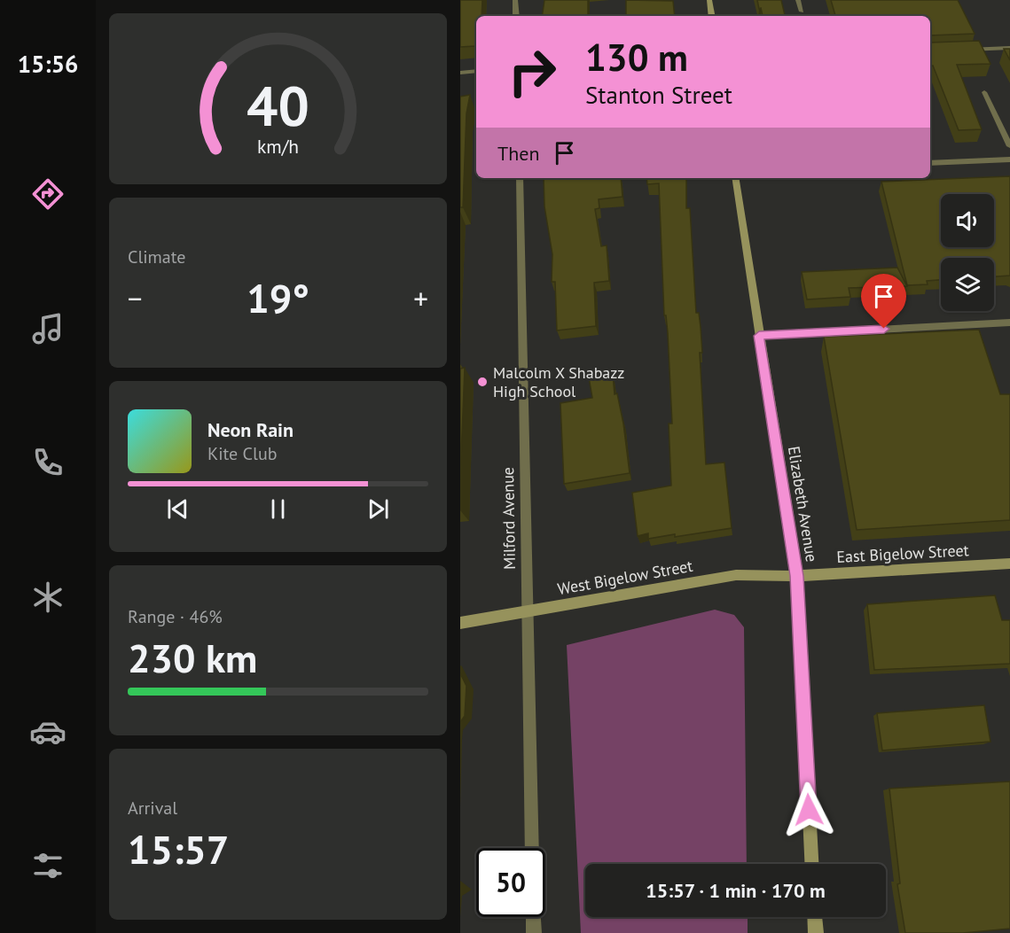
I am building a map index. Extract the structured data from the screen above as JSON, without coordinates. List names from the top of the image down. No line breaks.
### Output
{"streets":{"main road":["Elizabeth Avenue","East Bigelow Street","West Bigelow Street"],"street":["Milford Avenue"]},"crossings":[["Elizabeth Avenue","East Bigelow Street"],["Elizabeth Avenue","West Bigelow Street"],["Milford Avenue","West Bigelow Street"],["East Bigelow Street","West Bigelow Street"]],"places":["Malcolm X Shabazz High School"],"page":{"tabs":"15:56","turn":["130 m","Stanton Street"],"then":"Then","tile":["Climate",["Range · 46%","230 km"],["Arrival","15:57"]],"heat":["−","19°","+"],"song":["Neon Rain","Kite Club"],"limit":"50","trip":"15:57 · 1 min · 170 m","gauge":["40","km/h"]}}
